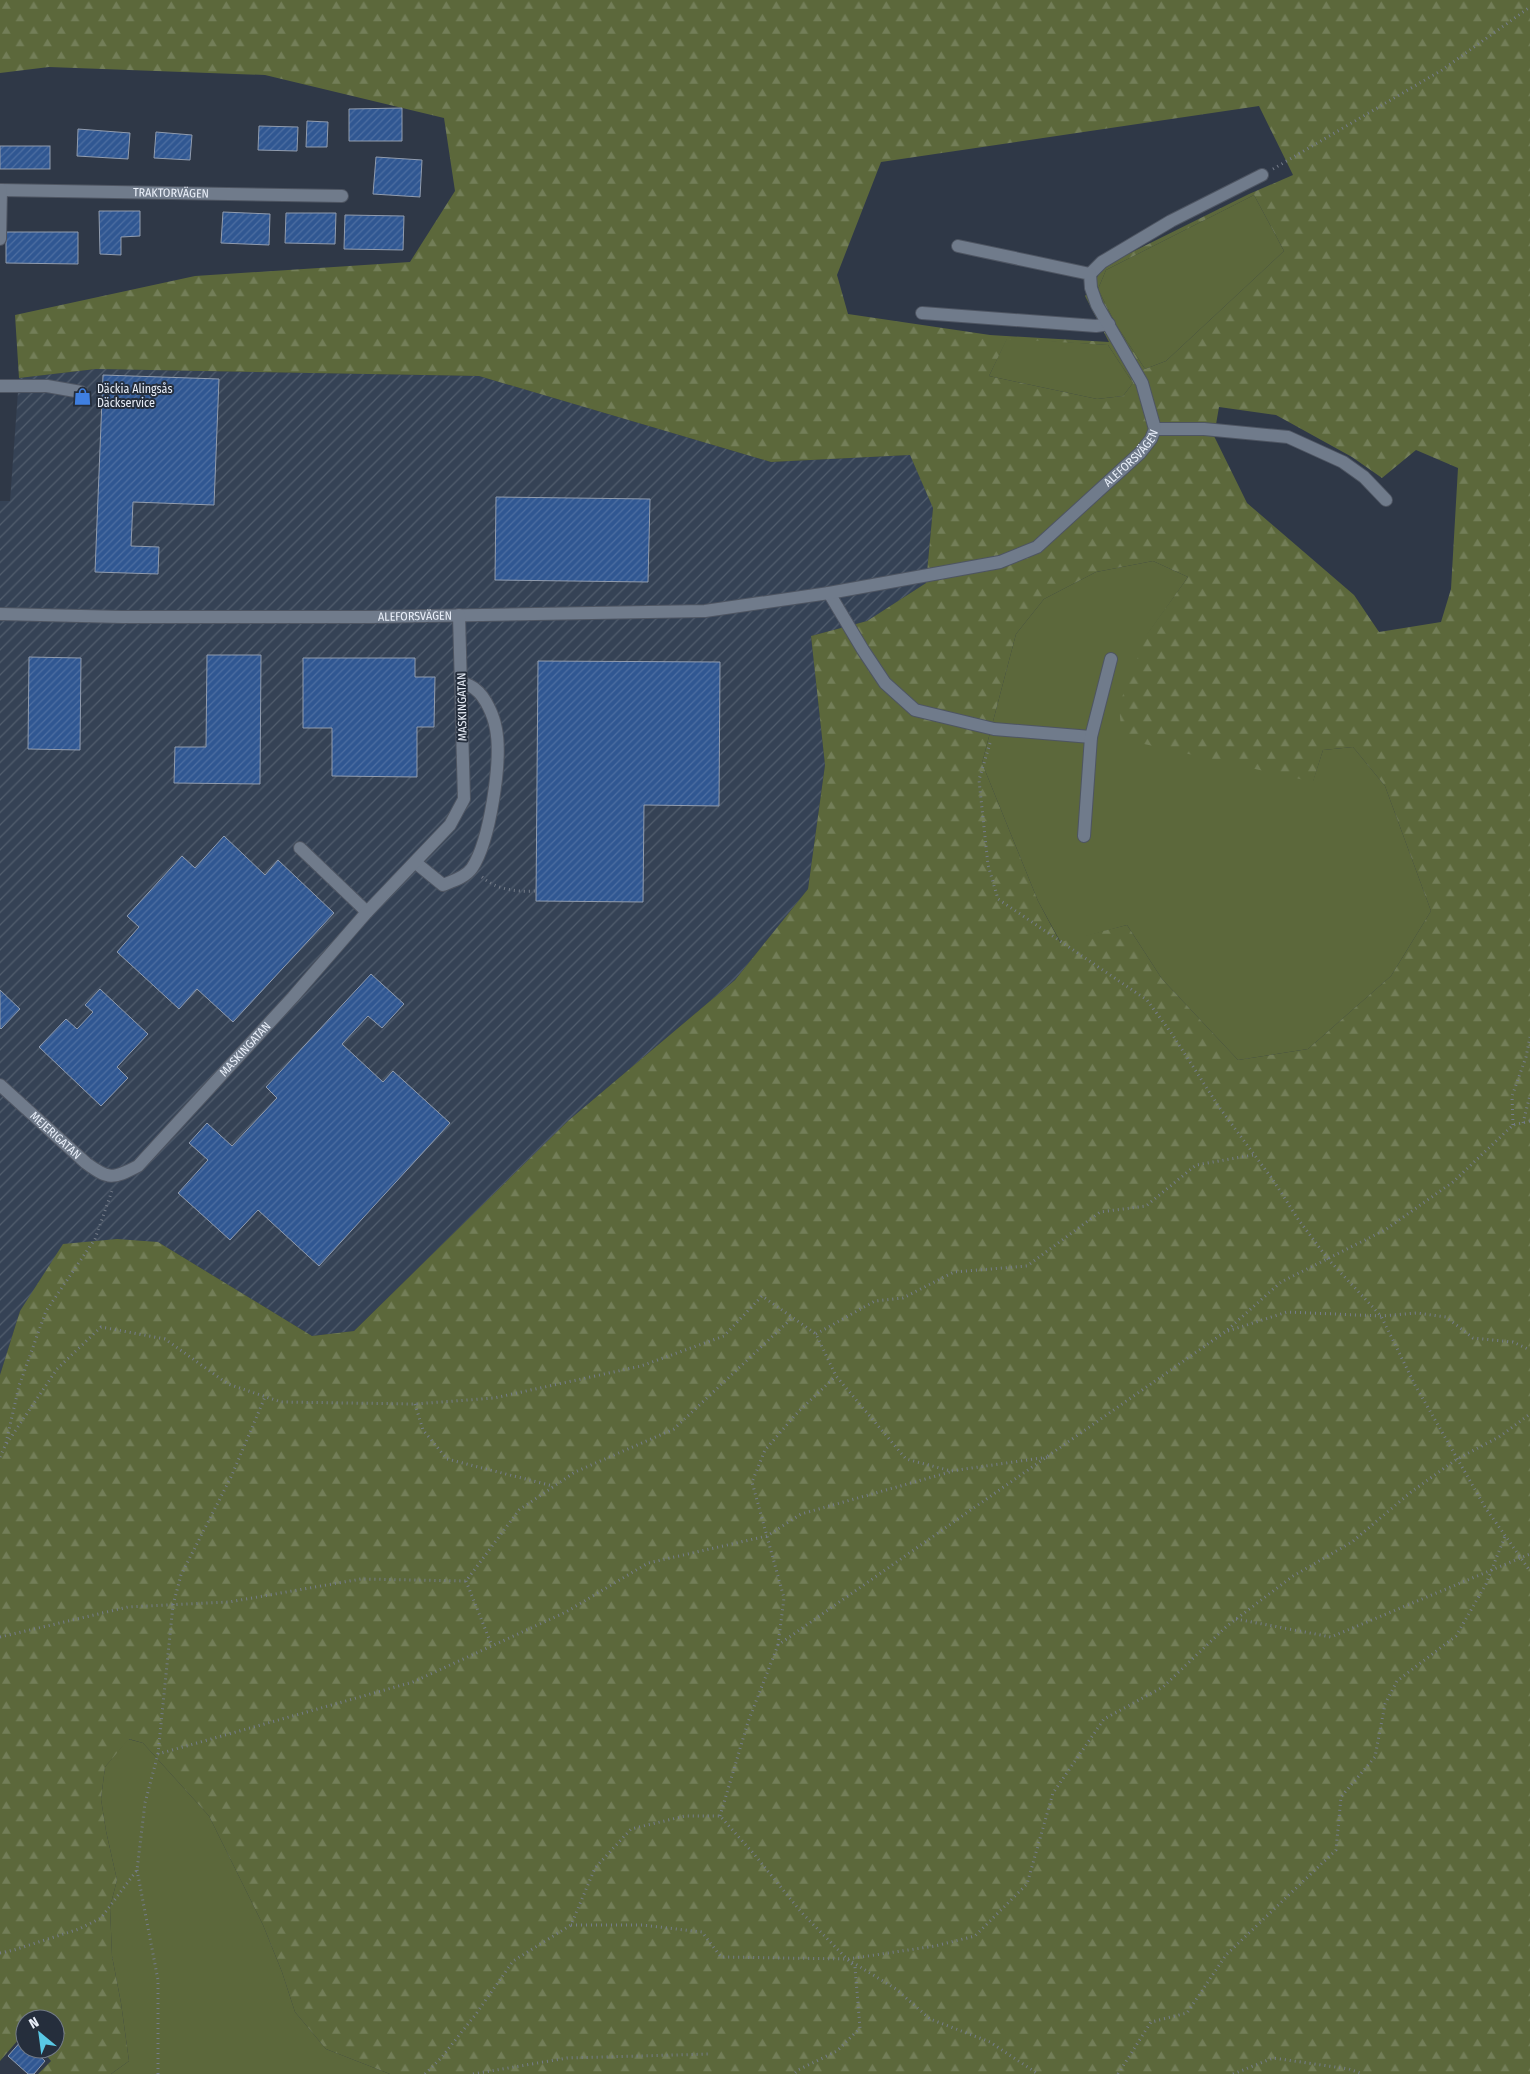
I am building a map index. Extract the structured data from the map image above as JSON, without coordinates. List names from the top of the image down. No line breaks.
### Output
{"streets":{"street":["TRAKTORVÄGEN","ALEFORSVÄGEN","MASKINGATAN","MEJERIGATAN"]},"crossings":[["ALEFORSVÄGEN","MASKINGATAN"],["MASKINGATAN","MEJERIGATAN"]],"places":{"shop":["Däckia Alingsås Däckservice"]},"north":"top left"}
